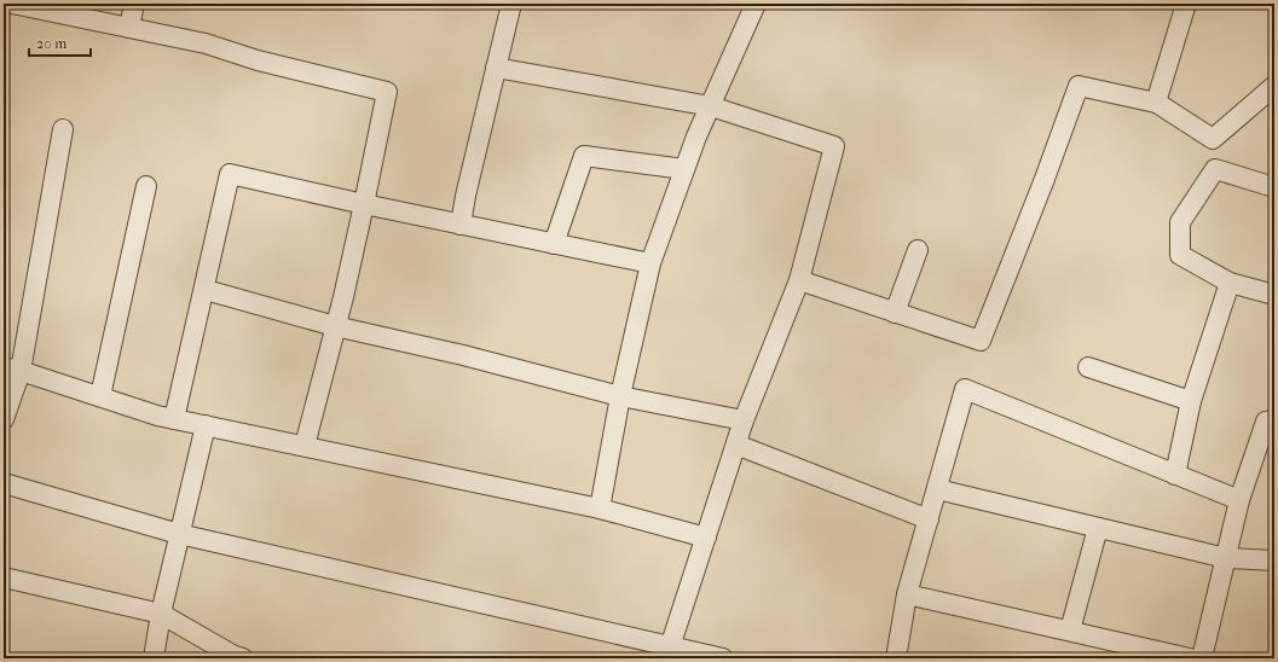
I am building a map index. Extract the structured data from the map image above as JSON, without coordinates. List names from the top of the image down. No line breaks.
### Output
{"scale_bar":"20 m"}
